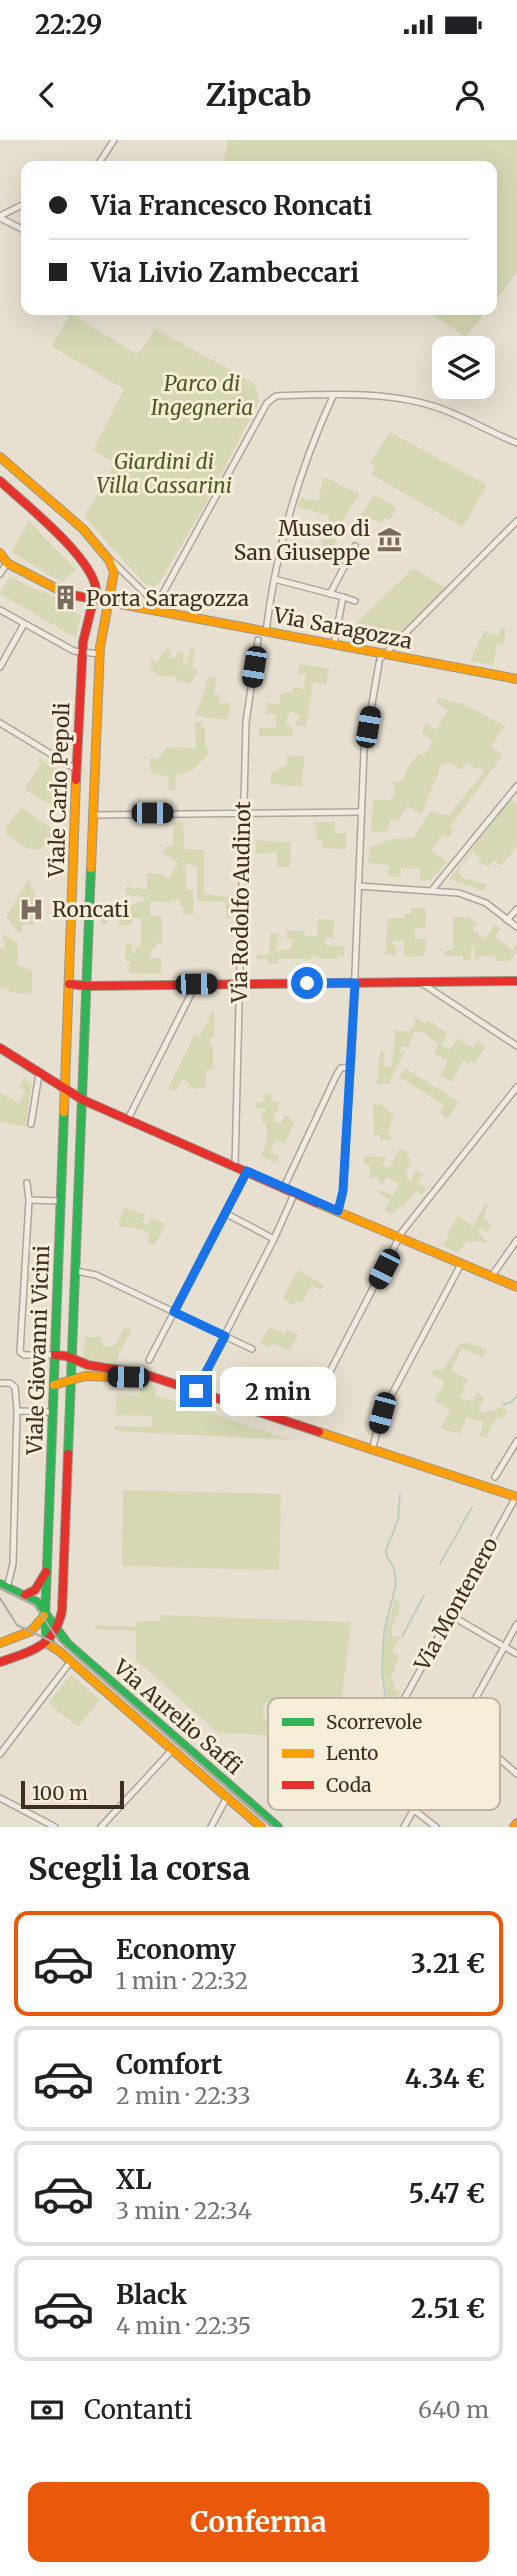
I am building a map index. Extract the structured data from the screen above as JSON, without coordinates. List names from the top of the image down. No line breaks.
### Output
{"streets":{"main road":["Via Saragozza","Viale Carlo Pepoli","Viale Giovanni Vicini","Via Aurelio Saffi"],"street":["Via Rodolfo Audinot","Via Montenero"]},"crossings":[["Via Saragozza","Viale Carlo Pepoli"],["Via Saragozza","Via Rodolfo Audinot"],["Viale Carlo Pepoli","Viale Giovanni Vicini"],["Viale Giovanni Vicini","Via Aurelio Saffi"]],"parks":["Parco di Ingegneria","Giardini di Villa Cassarini"],"places":{"museum":["Museo di San Giuseppe"],"building":["Porta Saragozza"],"hospital":["Roncati"]},"legend":["Scorrevole","Lento","Coda"],"scale_bar":"100 m","page":{"status":"22:29","header":"Zipcab","banner":["Via Francesco Roncati","Via Livio Zambeccari"],"bubble":"2 min","scale":"100 m","heading":"Scegli la corsa","list":[{"name":"Economy","note":"1 min · 22:32","value":"3.21 €"},{"name":"Comfort","note":"2 min · 22:33","value":"4.34 €"},{"name":"XL","note":"3 min · 22:34","value":"5.47 €"},{"name":"Black","note":"4 min · 22:35","value":"2.51 €"}],"pay":["Contanti","640 m"],"buttons":"Conferma"}}
